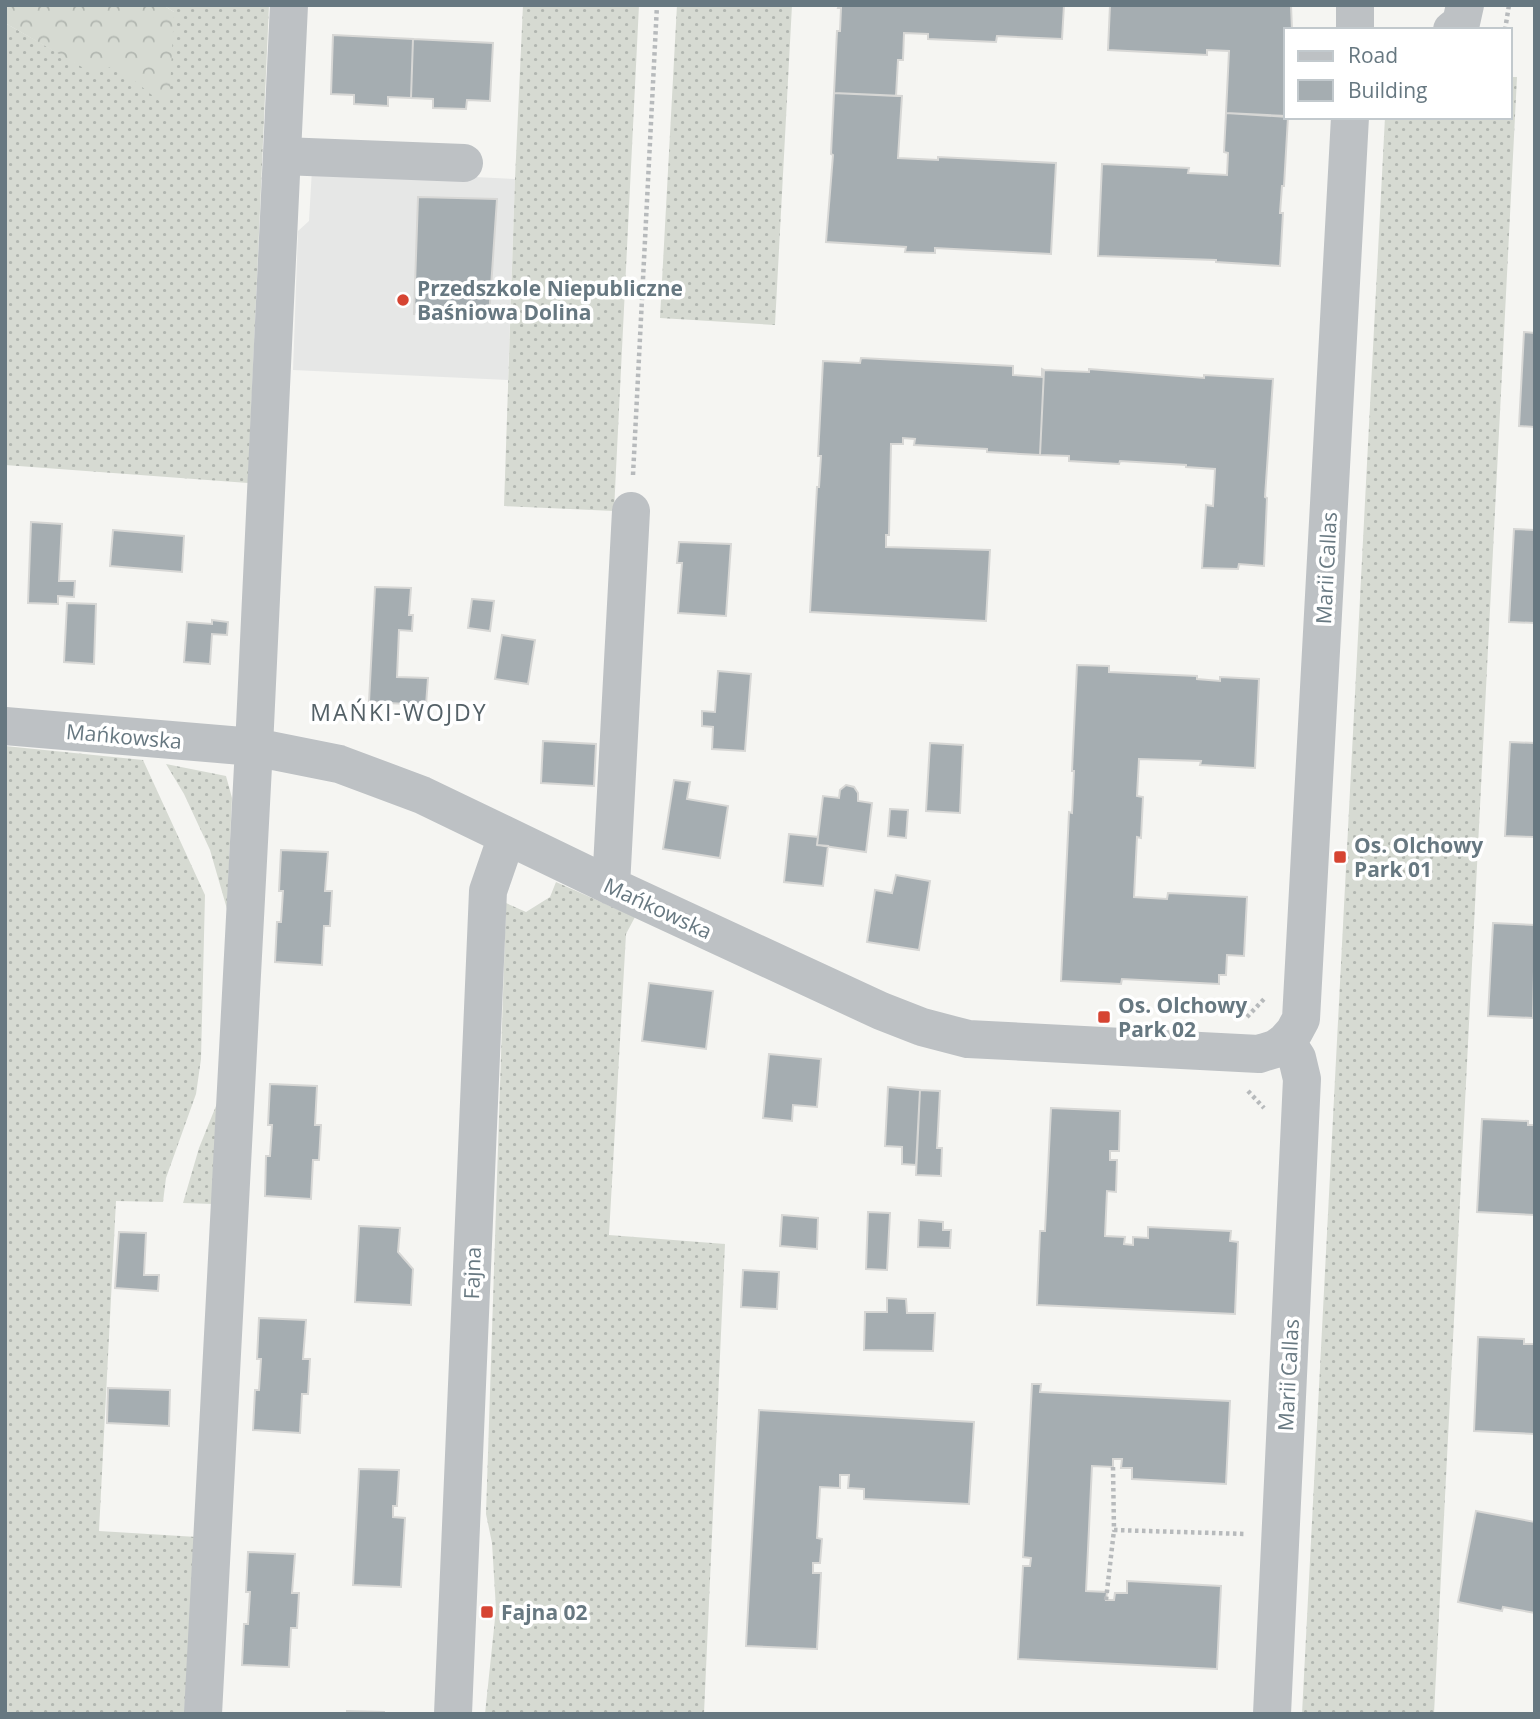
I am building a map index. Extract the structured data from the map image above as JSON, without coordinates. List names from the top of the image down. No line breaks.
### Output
{"streets":{"street":["Marii Callas","Mańkowska","Fajna"]},"crossings":[["Marii Callas","Mańkowska"],["Mańkowska","Fajna"]],"districts":["MAŃKI-WOJDY"],"places":{"other":["Przedszkole Niepubliczne Baśniowa Dolina"],"transit":["Os. Olchowy Park 01","Os. Olchowy Park 02","Fajna 02"]},"legend":["Road","Building"]}
